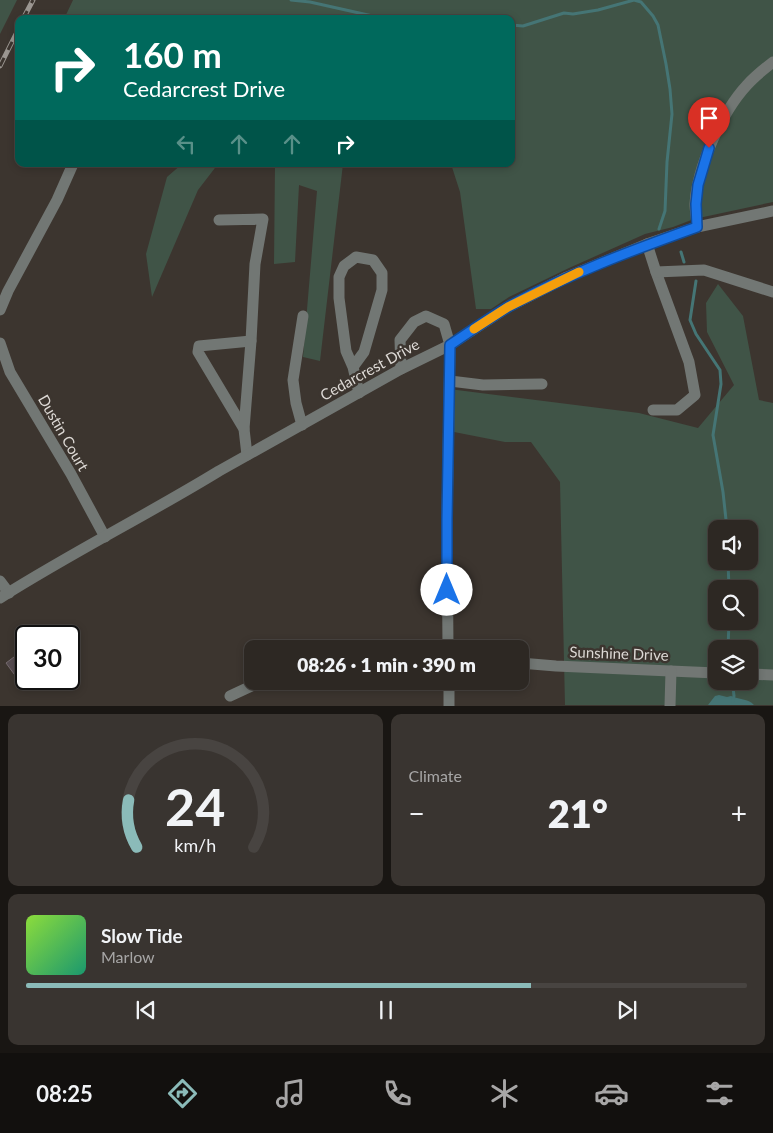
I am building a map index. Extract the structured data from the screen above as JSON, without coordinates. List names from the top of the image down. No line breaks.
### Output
{"streets":{"street":["Cedarcrest Drive","Dustin Court","Sunshine Drive"]},"crossings":[["Cedarcrest Drive","Dustin Court"]],"page":{"turn":["160 m","Cedarcrest Drive"],"limit":"30","trip":"08:26 · 1 min · 390 m","tile":"Climate","heat":["−","21°","+"],"song":["Slow Tide","Marlow"],"tabs":"08:25","gauge":["24","km/h"]}}
